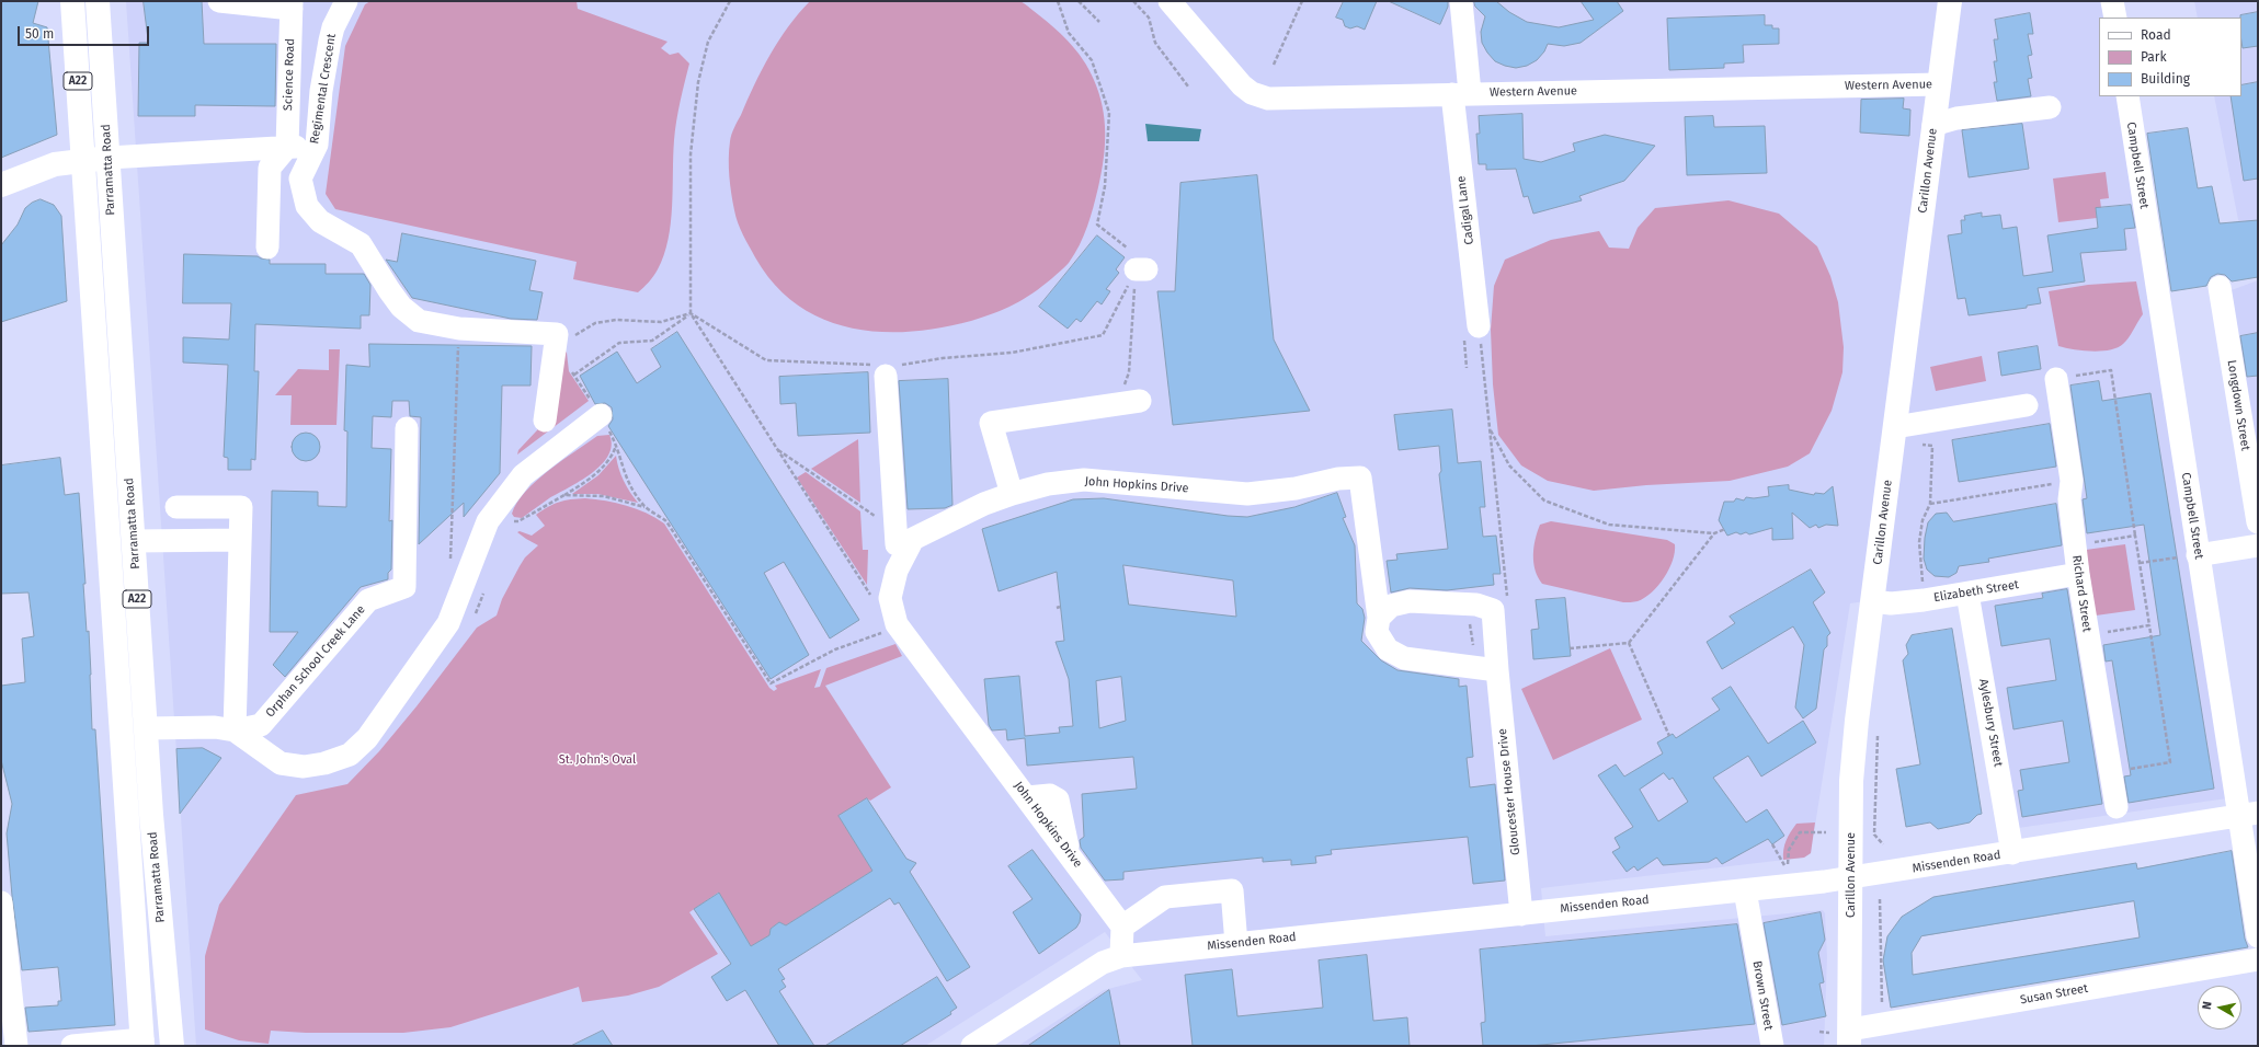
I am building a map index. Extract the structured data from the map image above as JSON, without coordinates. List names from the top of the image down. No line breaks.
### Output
{"streets":{"main road":["A22","Parramatta Road","Carillon Avenue"],"street":["Science Road","Western Avenue","Regimental Crescent","Campbell Street","Cadigal Lane","Longdown Street","John Hopkins Drive","Elizabeth Street","Richard Street","Orphan School Creek Lane","Aylesbury Street","Gloucester House Drive","Missenden Road","Susan Street","Brown Street"]},"crossings":[["Western Avenue","Carillon Avenue"],["Western Avenue","Cadigal Lane"],["Campbell Street","Missenden Road"],["Parramatta Road","Orphan School Creek Lane"],["Carillon Avenue","Elizabeth Street"],["Carillon Avenue","Missenden Road"],["Carillon Avenue","Susan Street"],["Elizabeth Street","Richard Street"],["Elizabeth Street","Aylesbury Street"],["Aylesbury Street","Missenden Road"],["Gloucester House Drive","Missenden Road"],["Missenden Road","Brown Street"]],"parks":["St. John's Oval"],"legend":["Road","Park","Building"],"scale_bar":"50 m","north":"left"}
